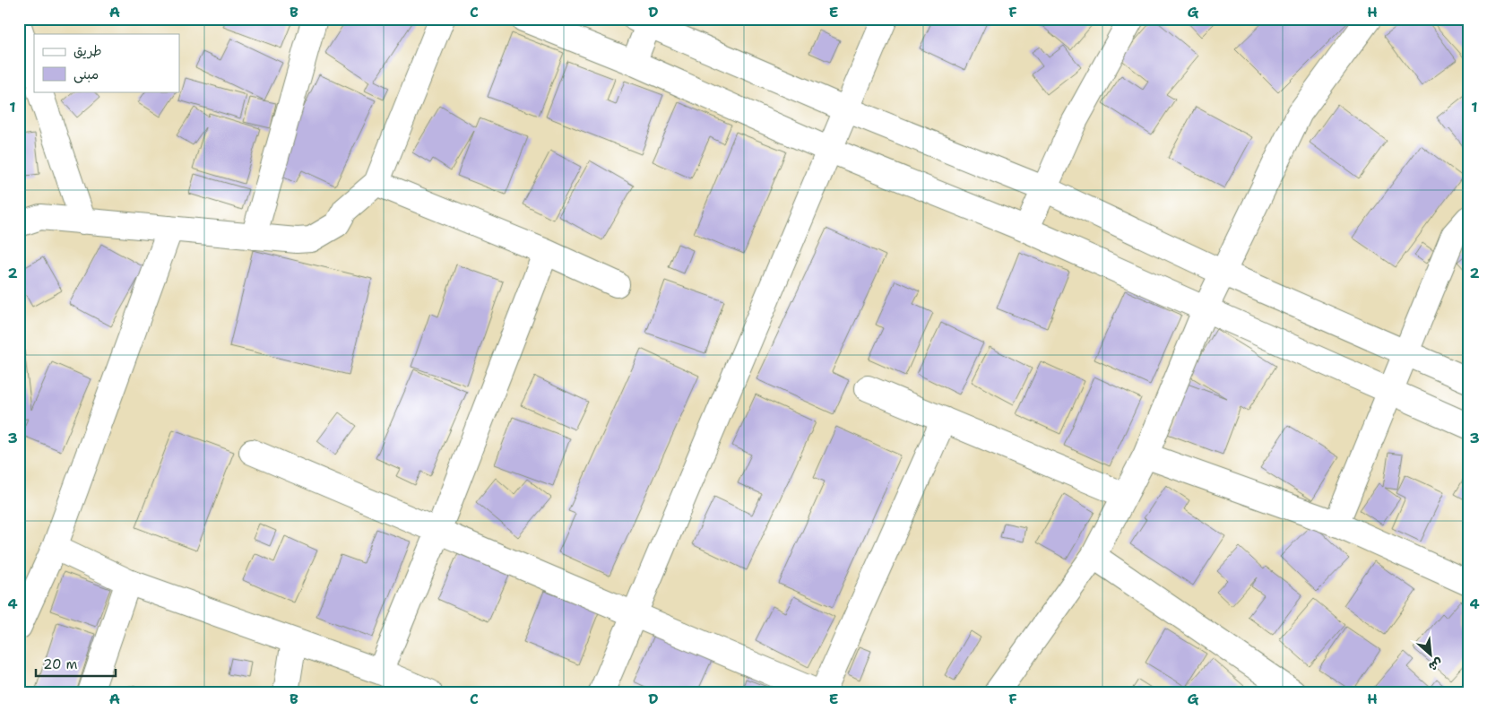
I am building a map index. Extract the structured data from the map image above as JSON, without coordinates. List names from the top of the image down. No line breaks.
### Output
{"legend":["طريق","مبنى"],"scale_bar":"20 m","north":"bottom right","grid":{"columns":["A","B","C","D","E","F","G","H"],"rows":["1","2","3","4"]}}
